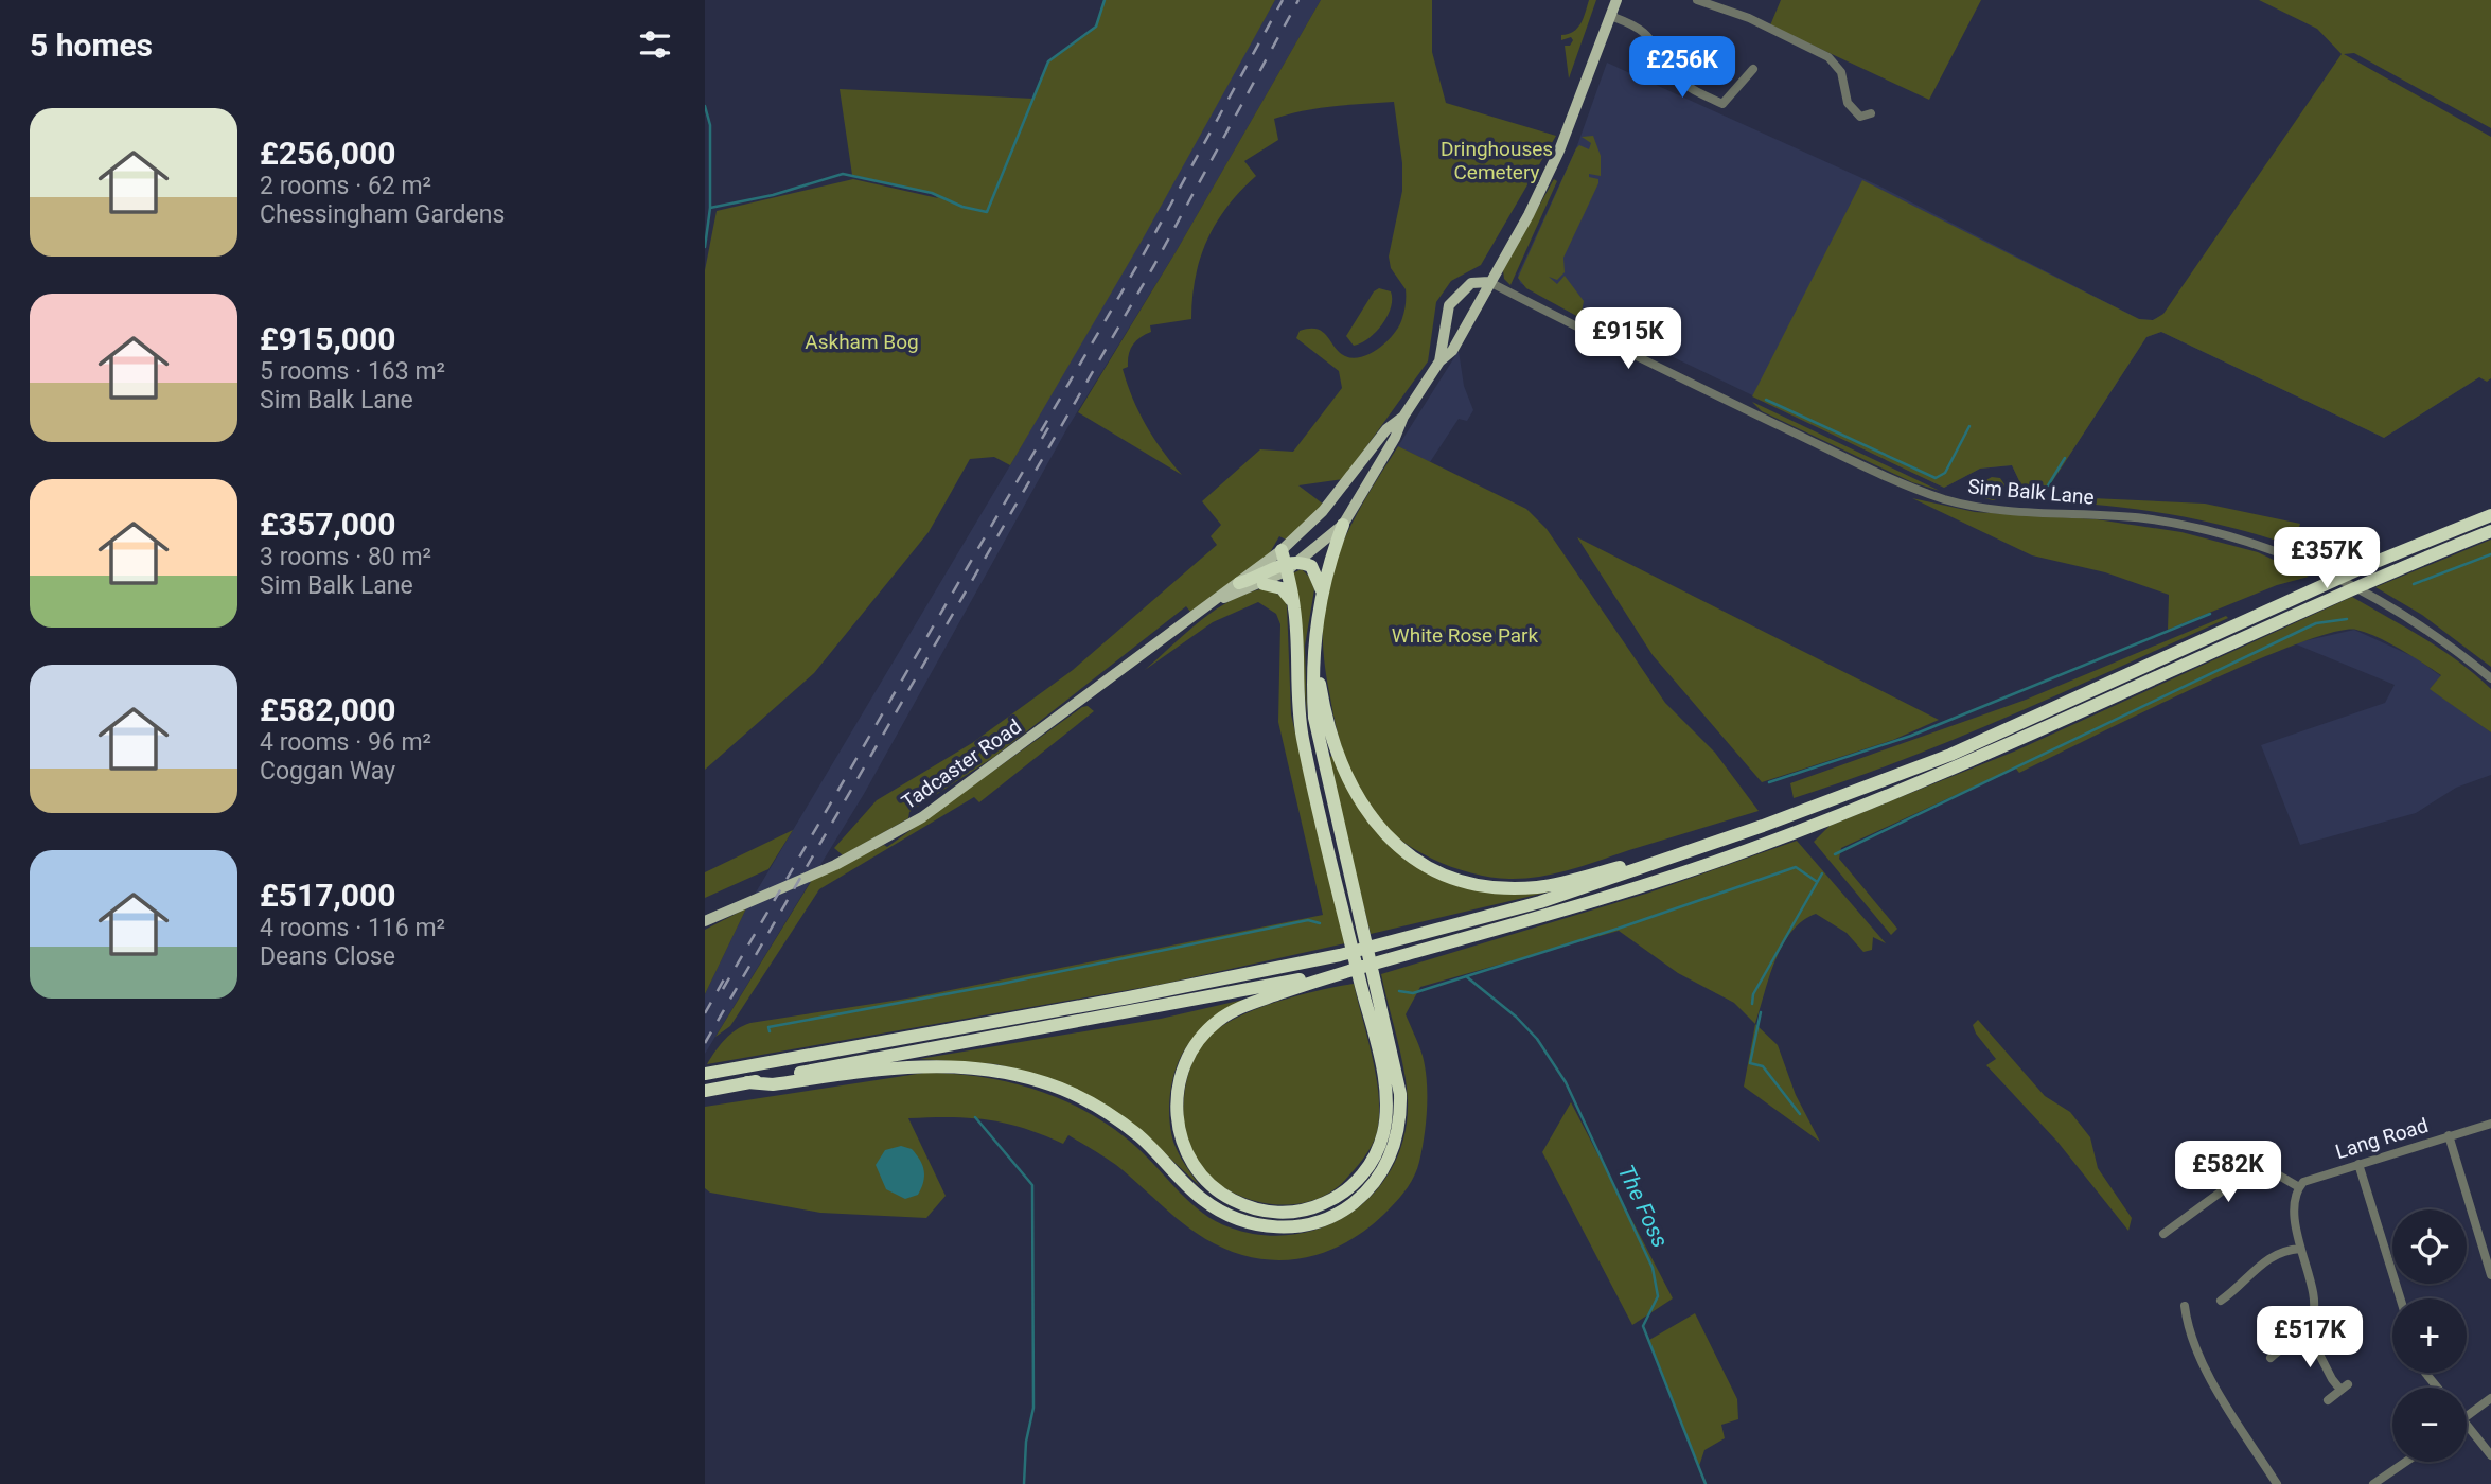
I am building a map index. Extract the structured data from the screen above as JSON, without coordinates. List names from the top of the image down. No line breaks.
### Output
{"streets":{"main road":["Tadcaster Road"],"street":["Sim Balk Lane","Lang Road"]},"crossings":[["Sim Balk Lane","Tadcaster Road"]],"water":["The Foss"],"parks":["Dringhouses Cemetery","Askham Bog","White Rose Park"],"page":{"heading":"5 homes","price":["£256K","£915K","£357K","£582K","£517K"],"list":[{"name":"£256,000","note":"2 rooms · 62 m² · Chessingham Gardens"},{"name":"£915,000","note":"5 rooms · 163 m² · Sim Balk Lane"},{"name":"£357,000","note":"3 rooms · 80 m² · Sim Balk Lane"},{"name":"£582,000","note":"4 rooms · 96 m² · Coggan Way"},{"name":"£517,000","note":"4 rooms · 116 m² · Deans Close"}],"map_buttons":["+","−"]}}
